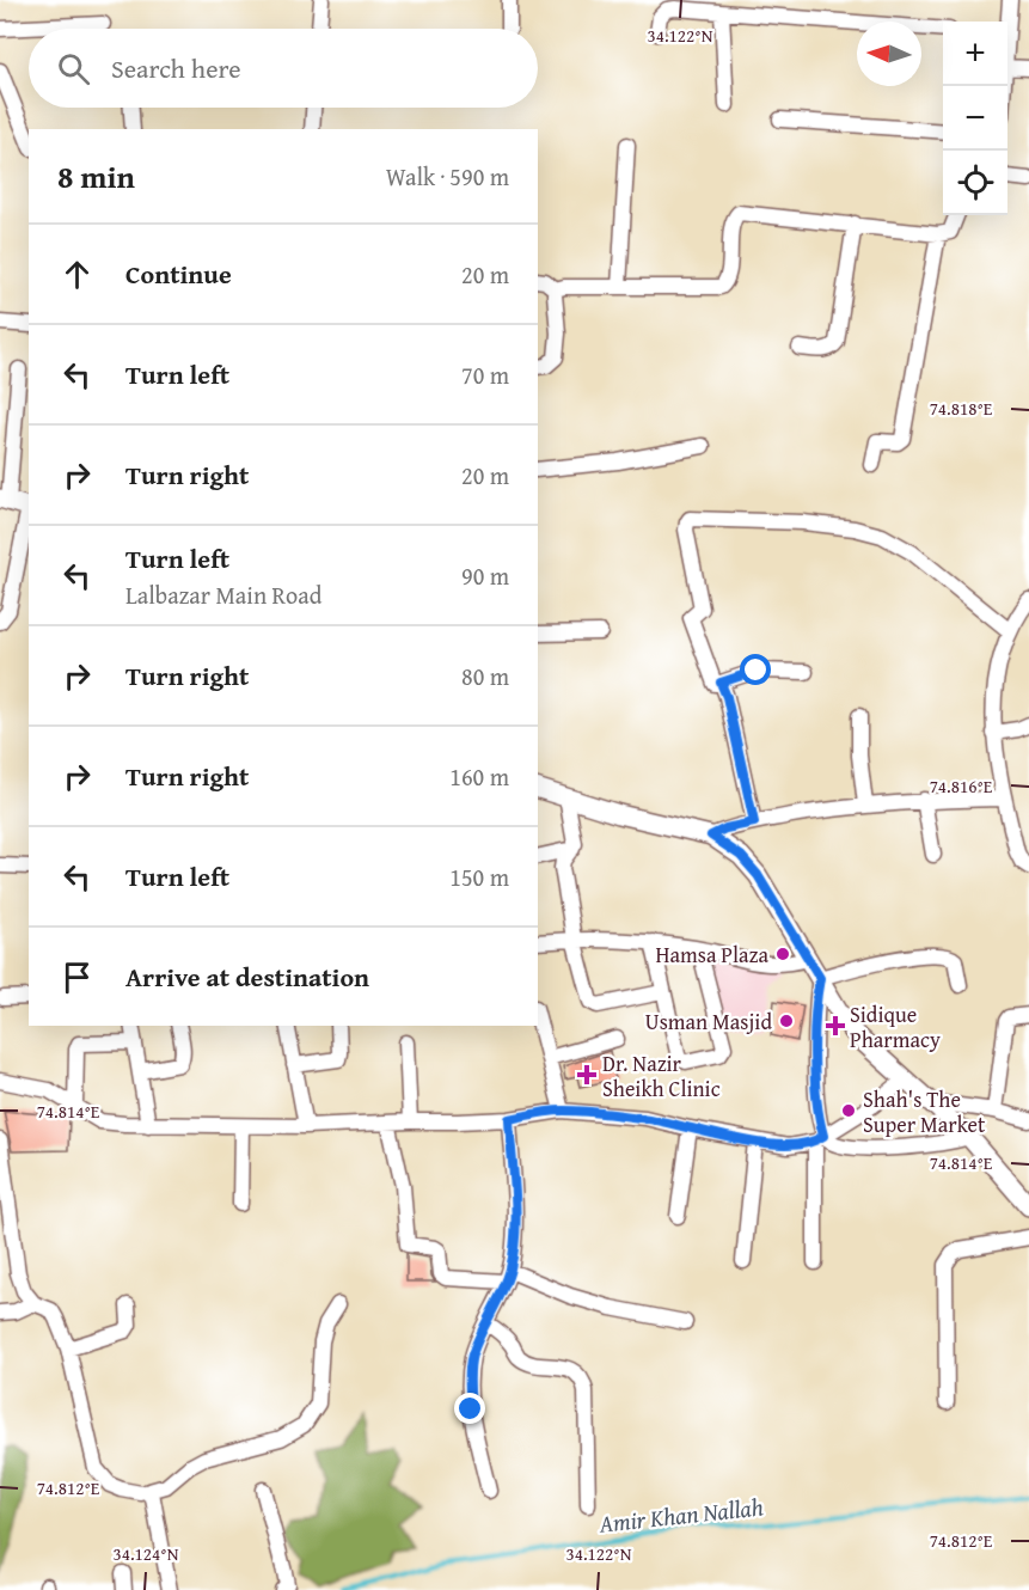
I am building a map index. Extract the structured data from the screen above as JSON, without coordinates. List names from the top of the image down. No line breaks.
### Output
{"water":["Amir Khan Nallah"],"places":{"other":["Hamsa Plaza","Usman Masjid","Shah's The Super Market"],"health":["Sidique Pharmacy","Dr. Nazir Sheikh Clinic"]},"north":"left","page":{"map_buttons":["+","−"],"search":"Search here","heading":["8 min","Walk · 590 m"],"list":[["Continue","20 m"],["Turn left","70 m"],["Turn right","20 m"],["Turn left","Lalbazar Main Road","90 m"],["Turn right","80 m"],["Turn right","160 m"],["Turn left","150 m"],"Arrive at destination"]},"coordinates":["34.122°N","74.818°E","74.816°E","74.814°E","74.812°E","34.124°N"]}
